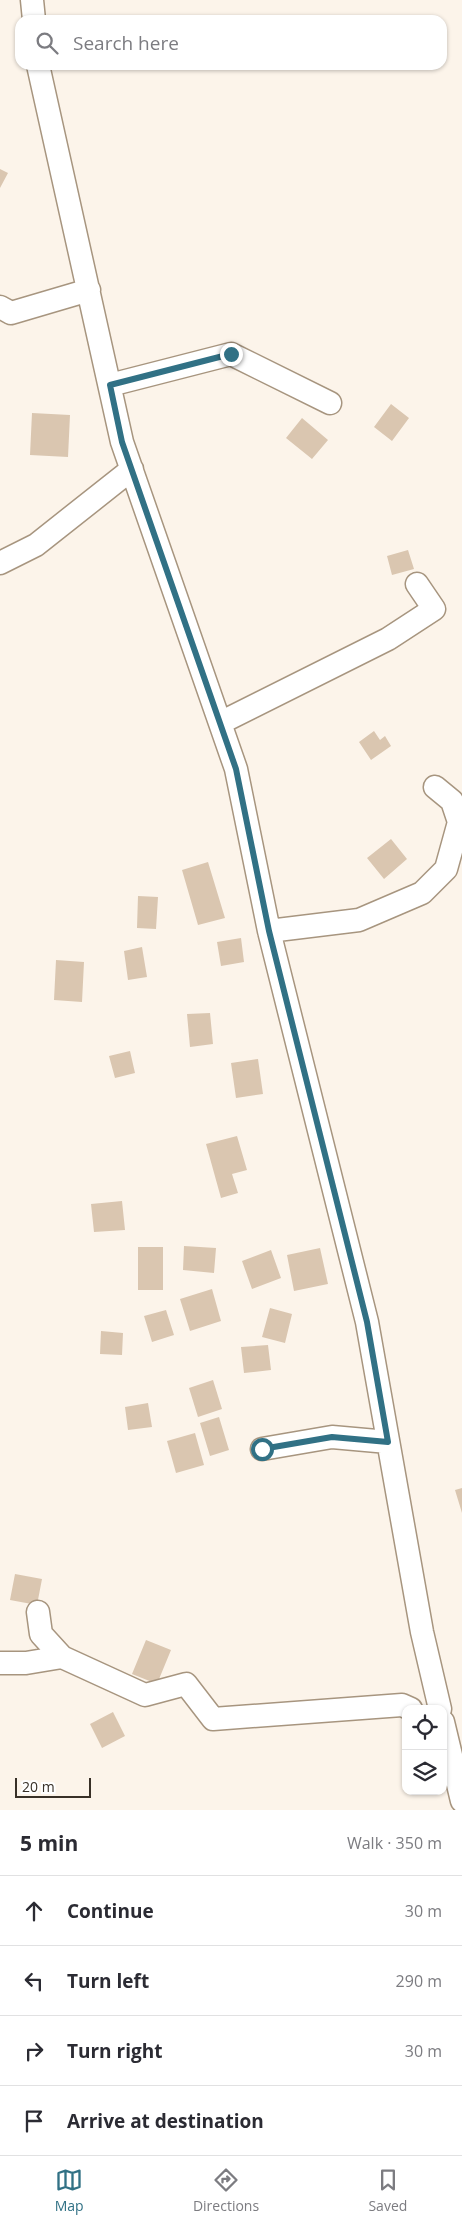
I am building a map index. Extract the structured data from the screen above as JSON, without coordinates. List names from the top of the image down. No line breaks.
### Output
{"scale_bar":"20 m","page":{"search":"Search here","scale":"20 m","heading":["5 min","Walk · 350 m"],"list":[["Continue","30 m"],["Turn left","290 m"],["Turn right","30 m"],"Arrive at destination"],"nav":["Map","Directions","Saved"]}}
